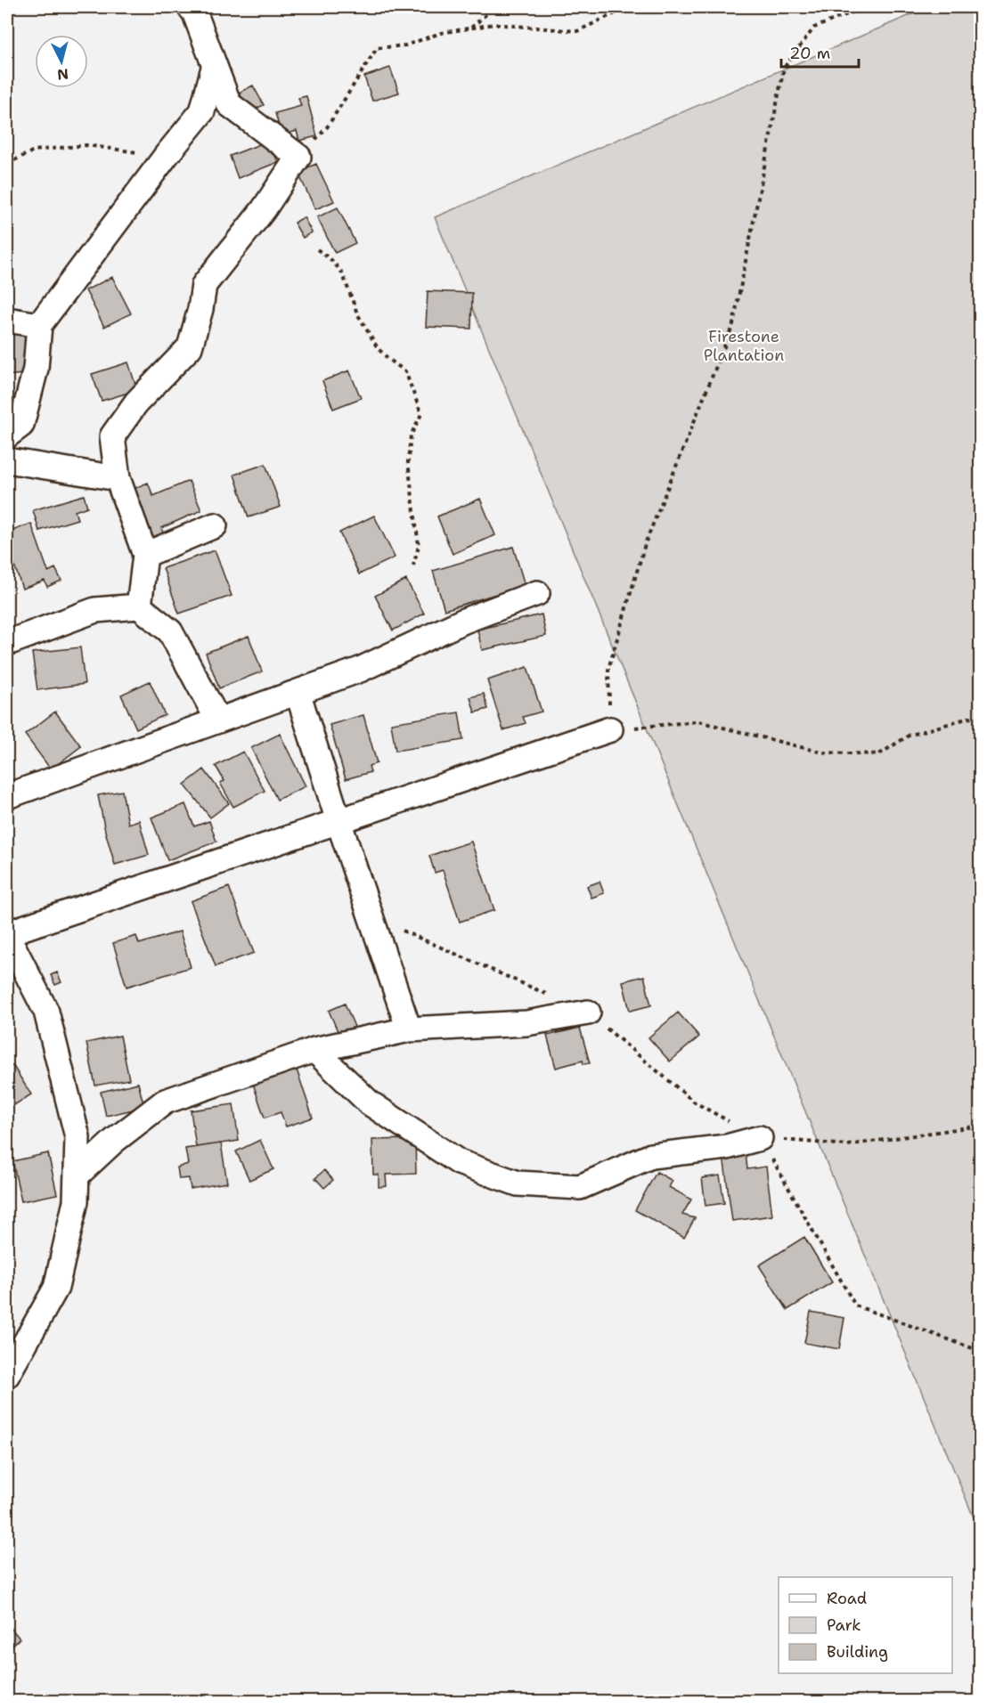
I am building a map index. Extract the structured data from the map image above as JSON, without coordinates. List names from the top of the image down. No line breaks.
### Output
{"parks":["Firestone Plantation"],"legend":["Road","Park","Building"],"scale_bar":"20 m","north":"bottom"}
